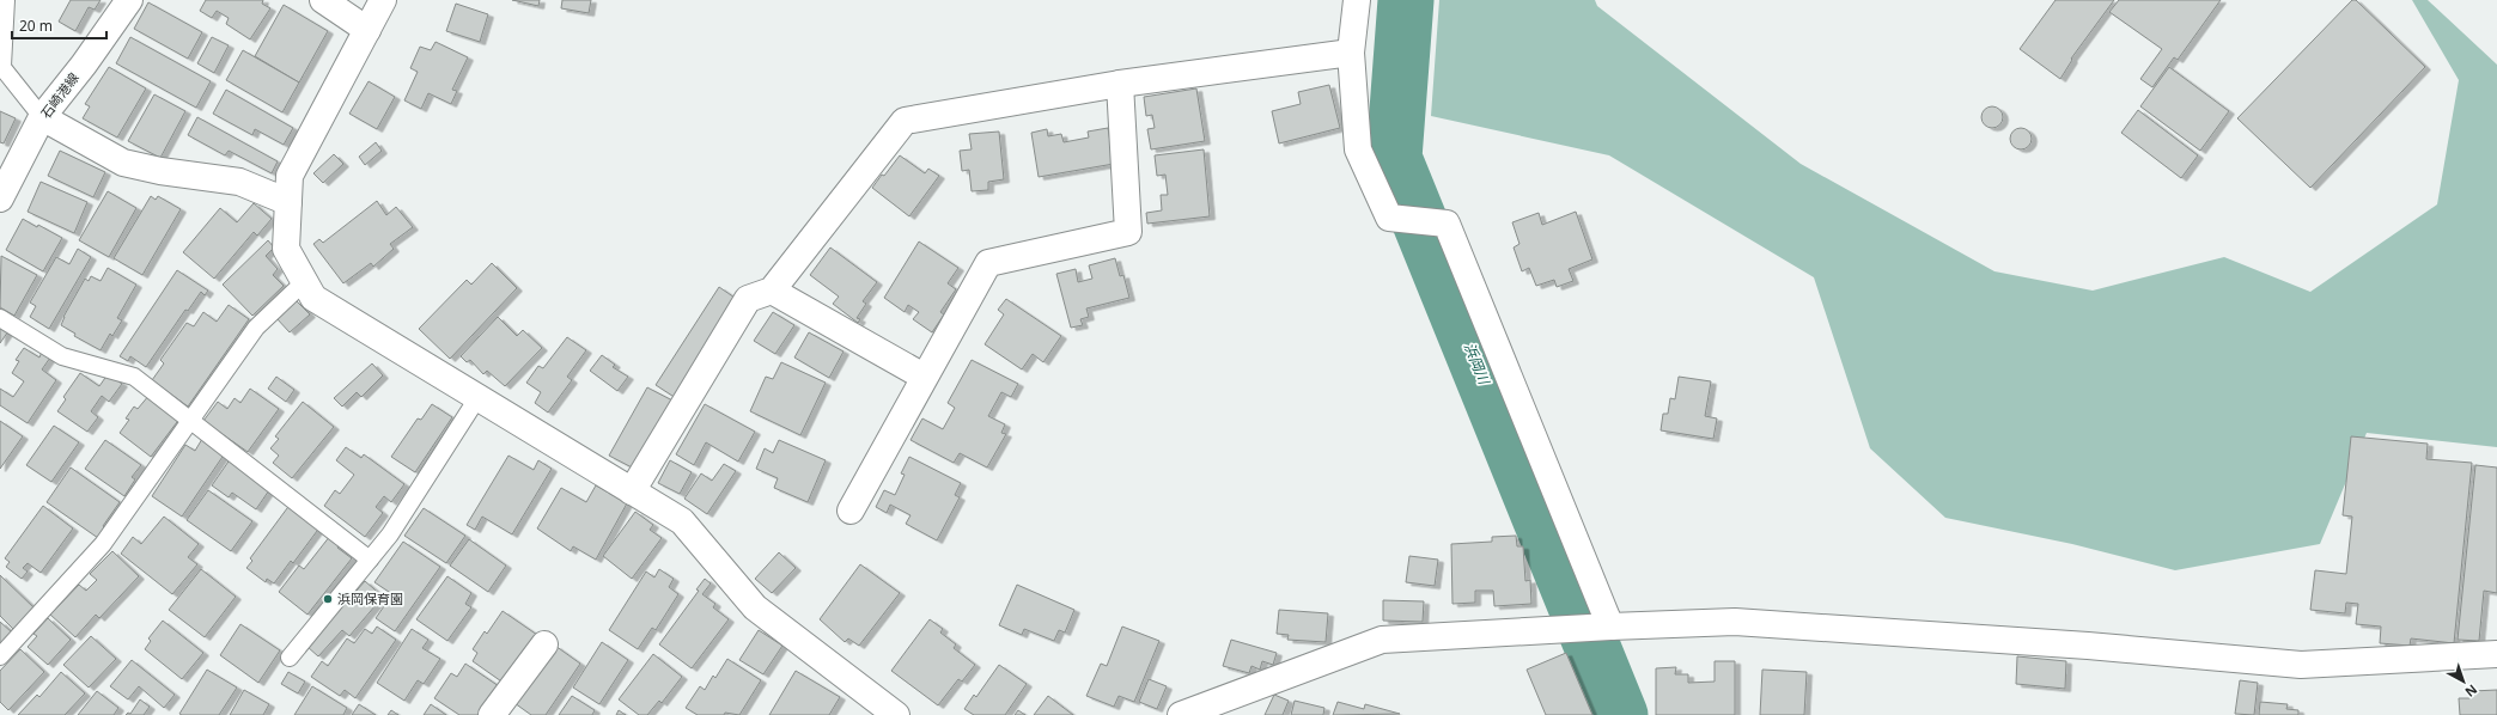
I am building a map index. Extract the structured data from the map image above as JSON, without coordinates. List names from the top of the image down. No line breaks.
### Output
{"streets":{"street":["石崎港線"]},"water":["浜岡川"],"places":["浜岡保育園"],"scale_bar":"20 m","north":"bottom right"}
